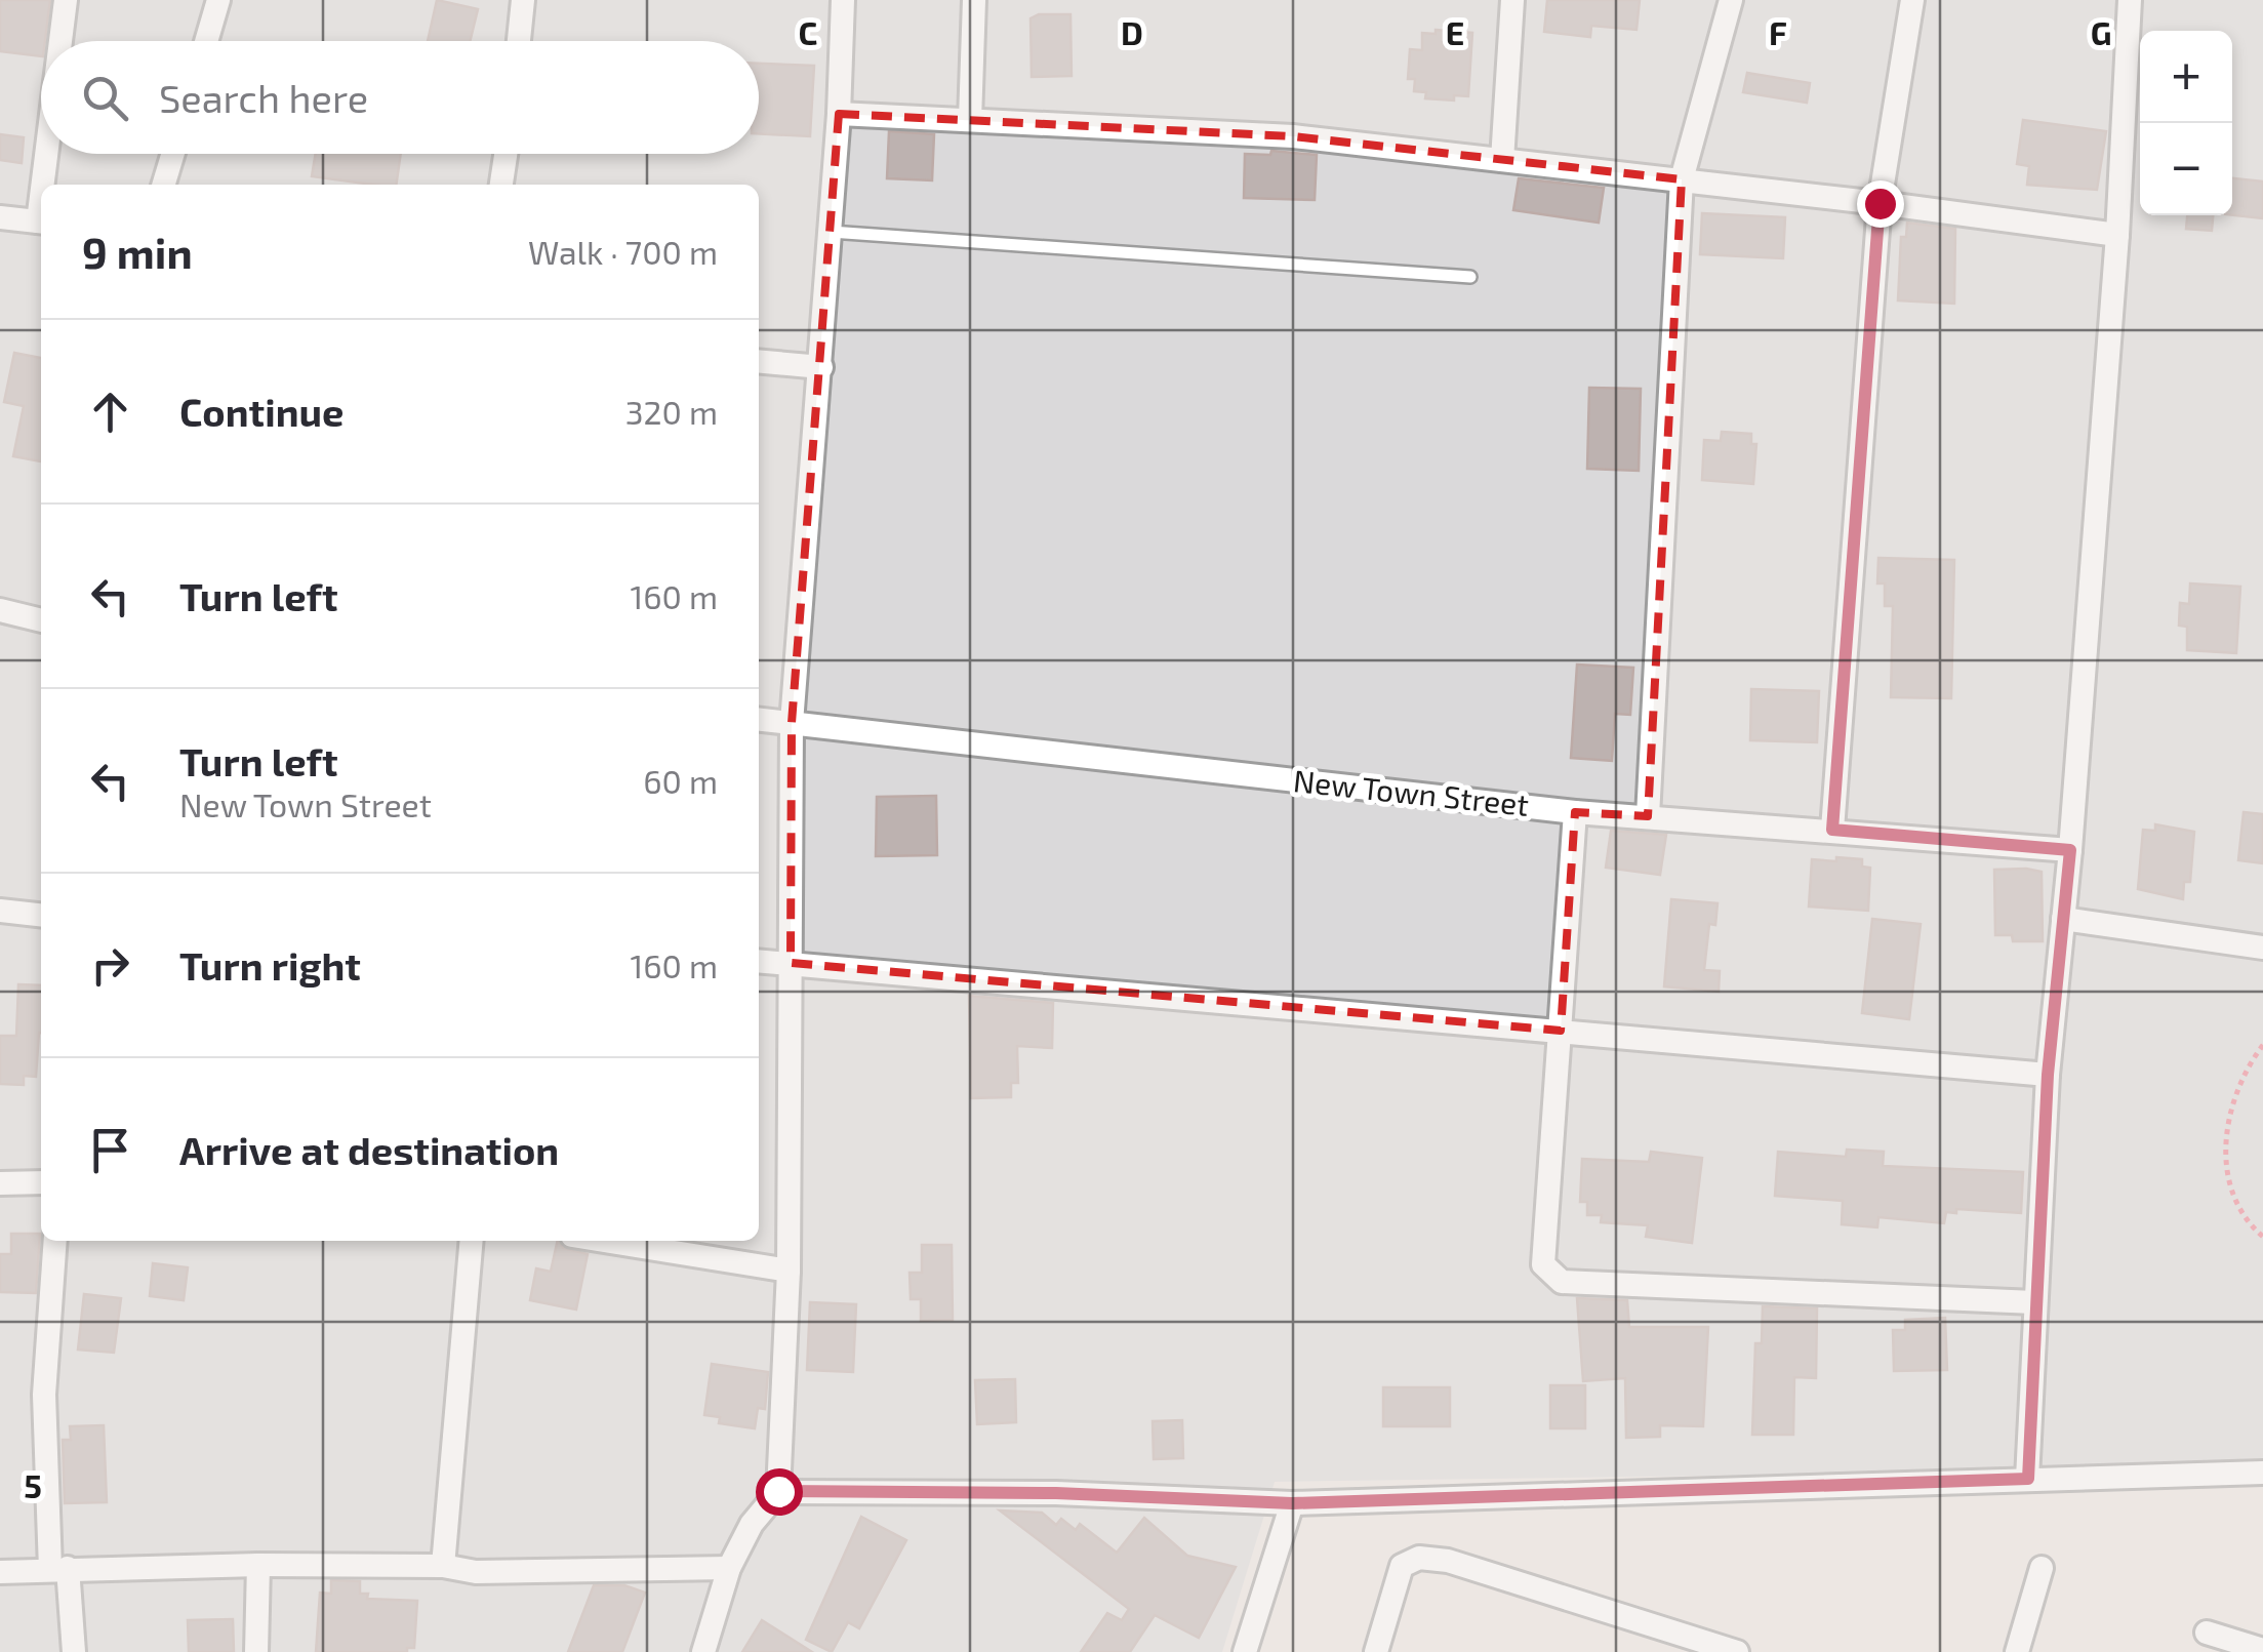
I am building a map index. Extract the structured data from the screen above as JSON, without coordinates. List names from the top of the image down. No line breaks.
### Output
{"streets":{"street":["New Town Street"]},"page":{"map_buttons":["+","−"],"search":"Search here","heading":["9 min","Walk · 700 m"],"list":[["Continue","320 m"],["Turn left","160 m"],["Turn left","New Town Street","60 m"],["Turn right","160 m"],"Arrive at destination"]},"grid":{"columns":["C","D","E","F","G"],"rows":["5"]}}
